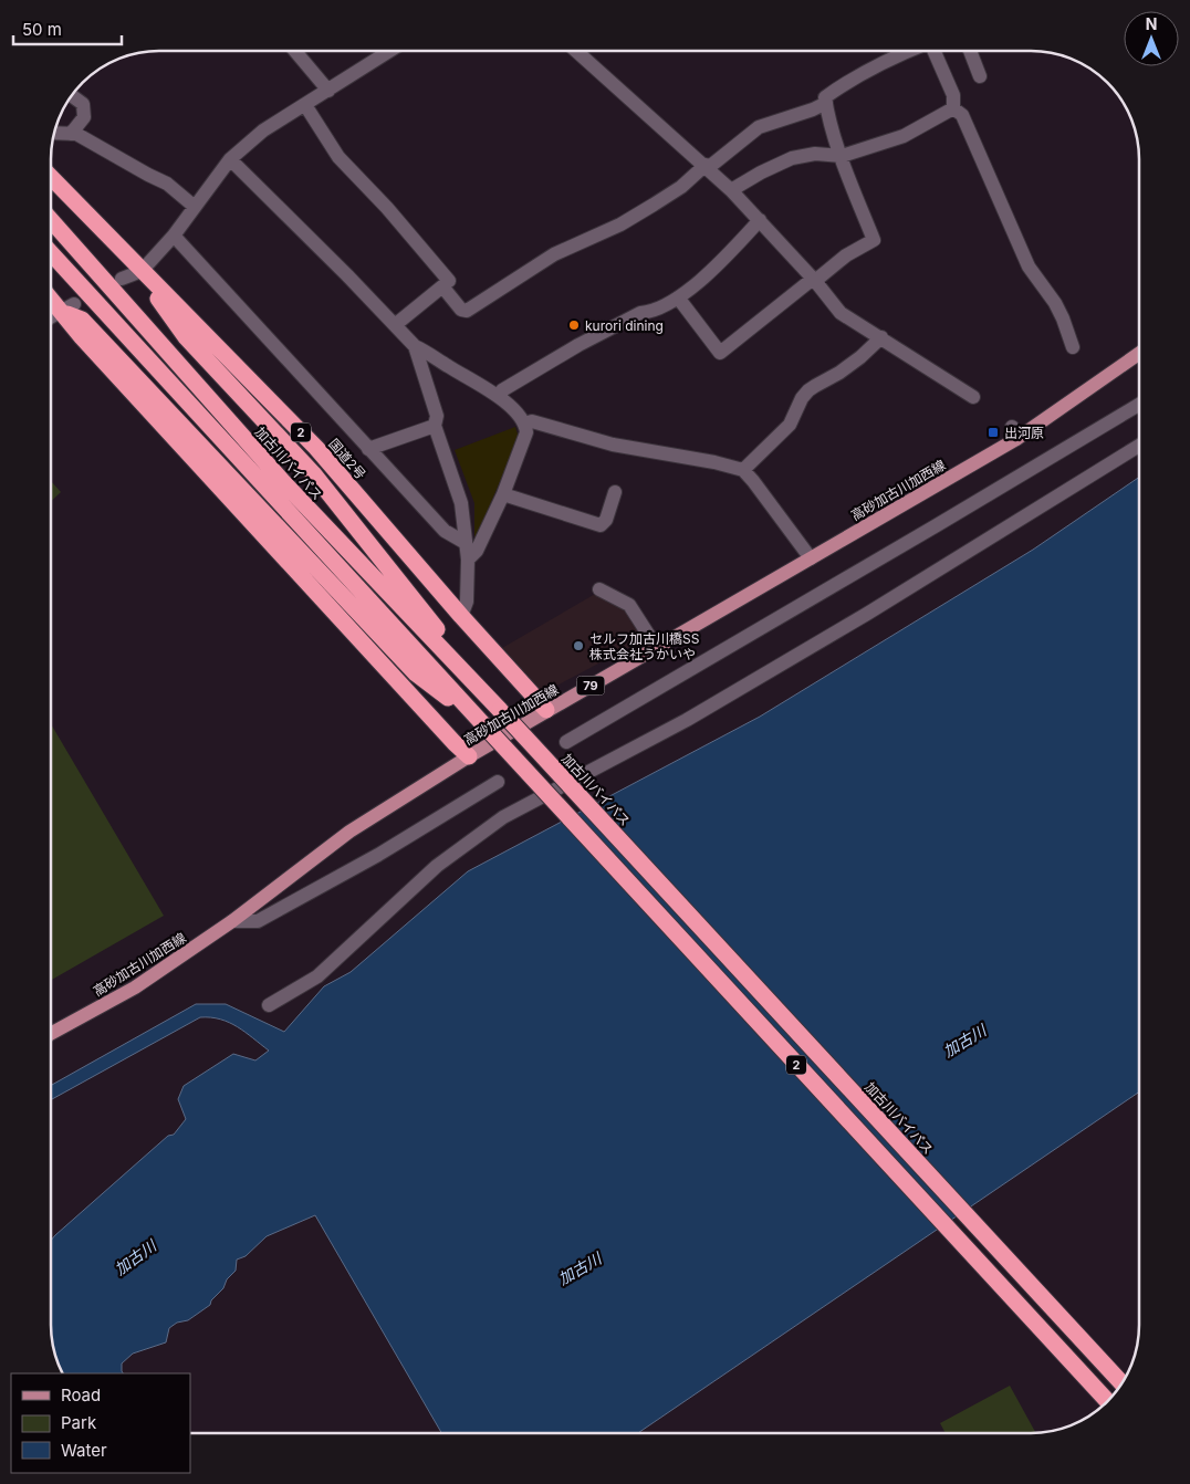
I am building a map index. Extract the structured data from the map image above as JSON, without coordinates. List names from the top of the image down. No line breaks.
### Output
{"streets":{"highway":["2","国道2号","加古川バイパス"],"main road":["高砂加古川加西線","79"]},"crossings":[["国道2号","高砂加古川加西線"]],"water":["加古川"],"places":{"other":["kurori dining","セルフ加古川橋SS 株式会社うかいや"],"transit":["出河原"]},"legend":["Road","Park","Water"],"scale_bar":"50 m","north":"top"}
